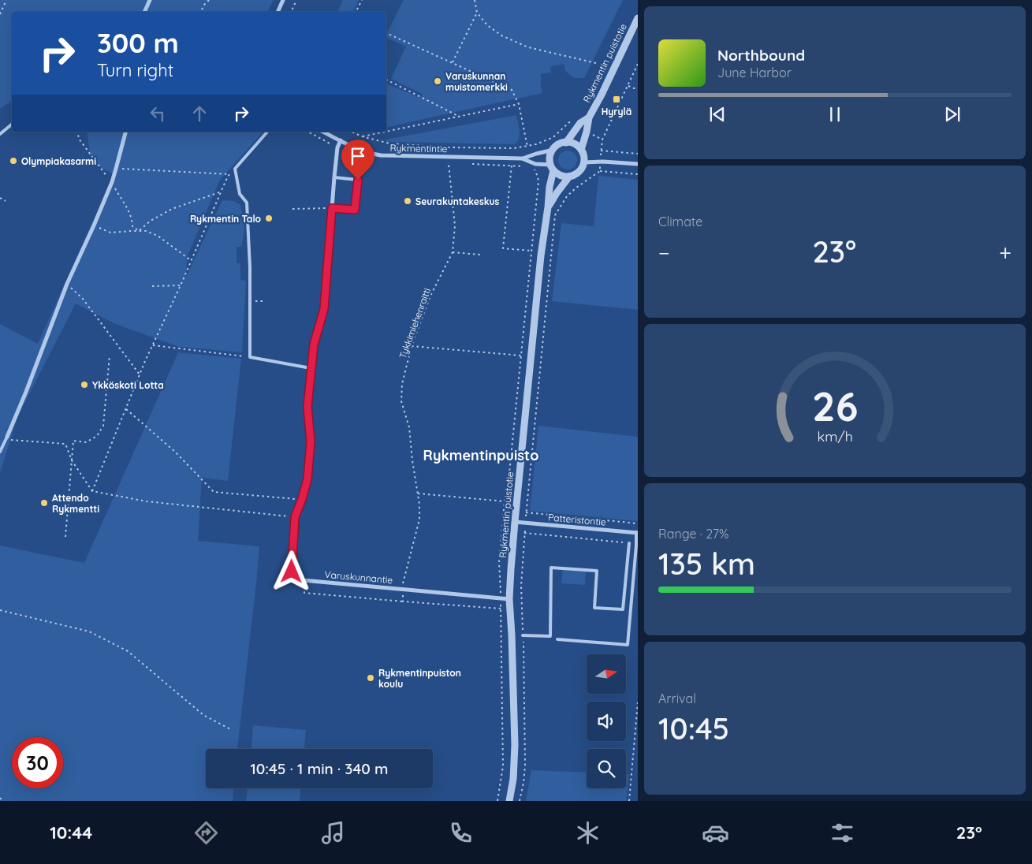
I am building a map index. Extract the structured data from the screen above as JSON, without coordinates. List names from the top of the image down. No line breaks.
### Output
{"streets":{"street":["Rykmentin puistotie","Rykmentintie","Patteristontie","Varuskunnantie"],"path":["Tykkimiehenraitti"]},"crossings":[["Rykmentin puistotie","Rykmentintie"],["Rykmentin puistotie","Patteristontie"],["Rykmentin puistotie","Varuskunnantie"],["Tykkimiehenraitti","Varuskunnantie"]],"districts":["Rykmentinpuisto"],"places":{"other":["Varuskunnan muistomerkki","Olympiakasarmi","Seurakuntakeskus","Rykmentin Talo","Ykköskoti Lotta","Attendo Rykmentti","Rykmentinpuiston koulu"],"transit":["Hyrylä"]},"north":"right","page":{"turn":["300 m","Turn right"],"song":["Northbound","June Harbor"],"tile":["Climate",["Range · 27%","135 km"],["Arrival","10:45"]],"heat":["−","23°","+"],"limit":"30","trip":"10:45 · 1 min · 340 m","tabs":["10:44","23°"],"gauge":["26","km/h"]}}
